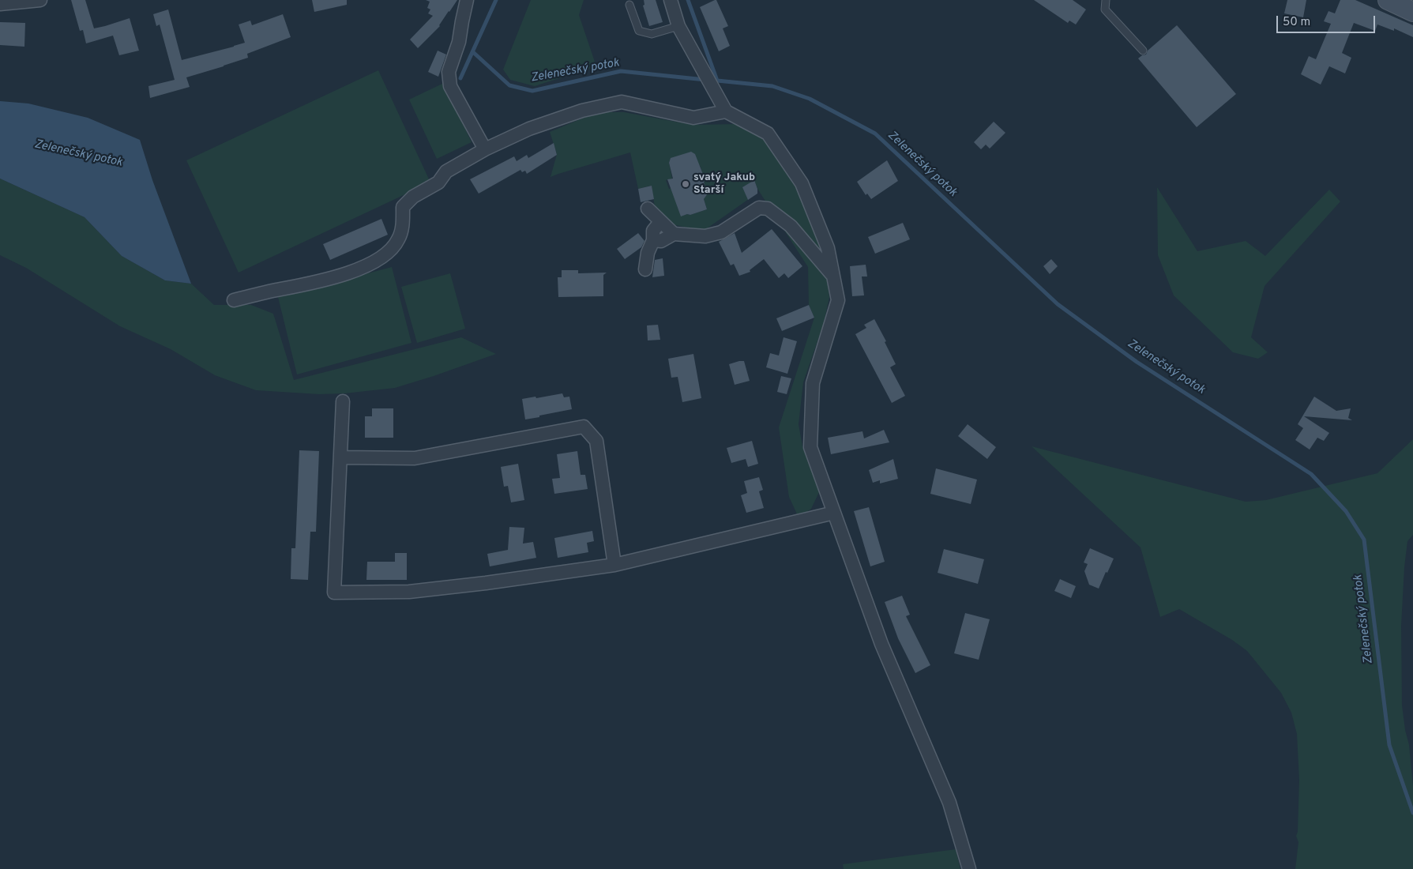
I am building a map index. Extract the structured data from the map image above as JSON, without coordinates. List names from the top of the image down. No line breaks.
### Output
{"water":["Zelenečský potok"],"places":["svatý Jakub Starší"],"scale_bar":"50 m"}
